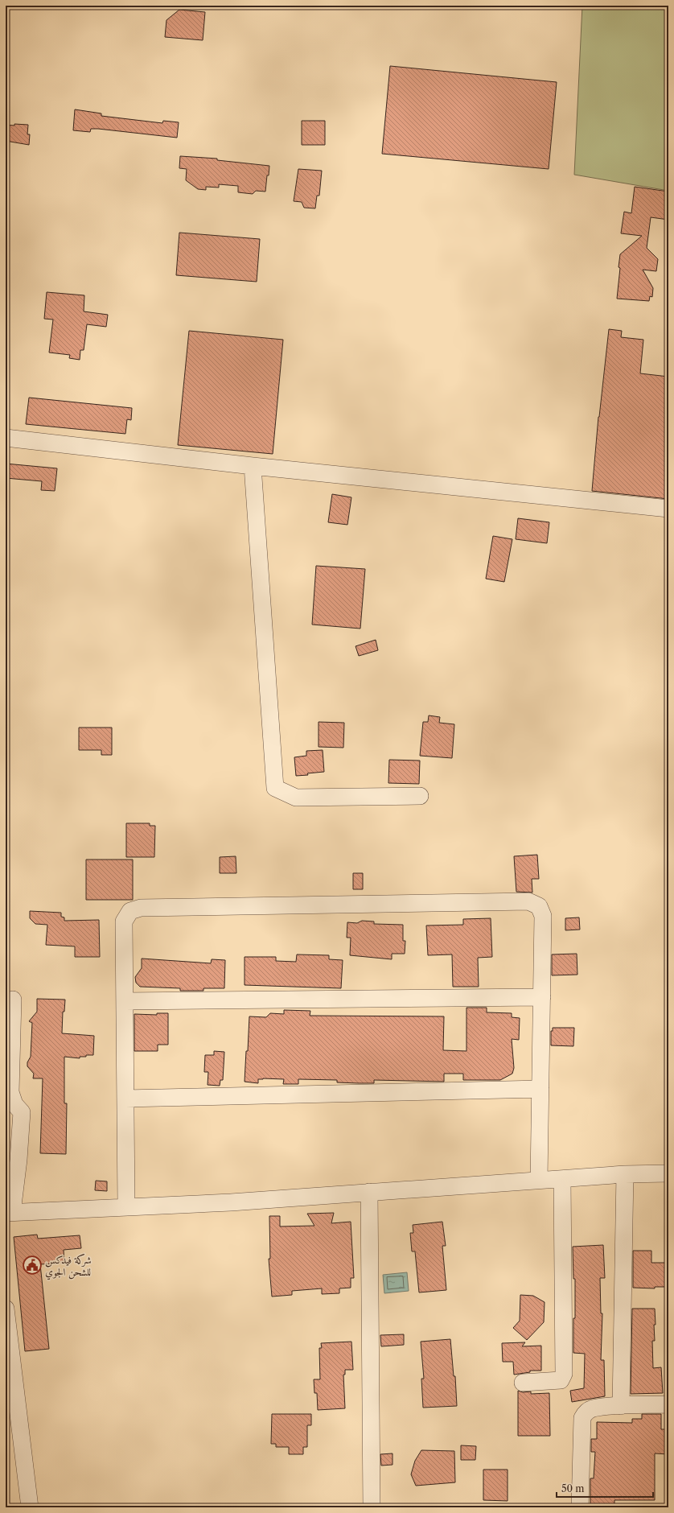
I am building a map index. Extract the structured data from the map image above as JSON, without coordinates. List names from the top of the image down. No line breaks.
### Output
{"places":{"public building":["شركة فيدكس للشحن الجوي"]},"scale_bar":"50 m"}
